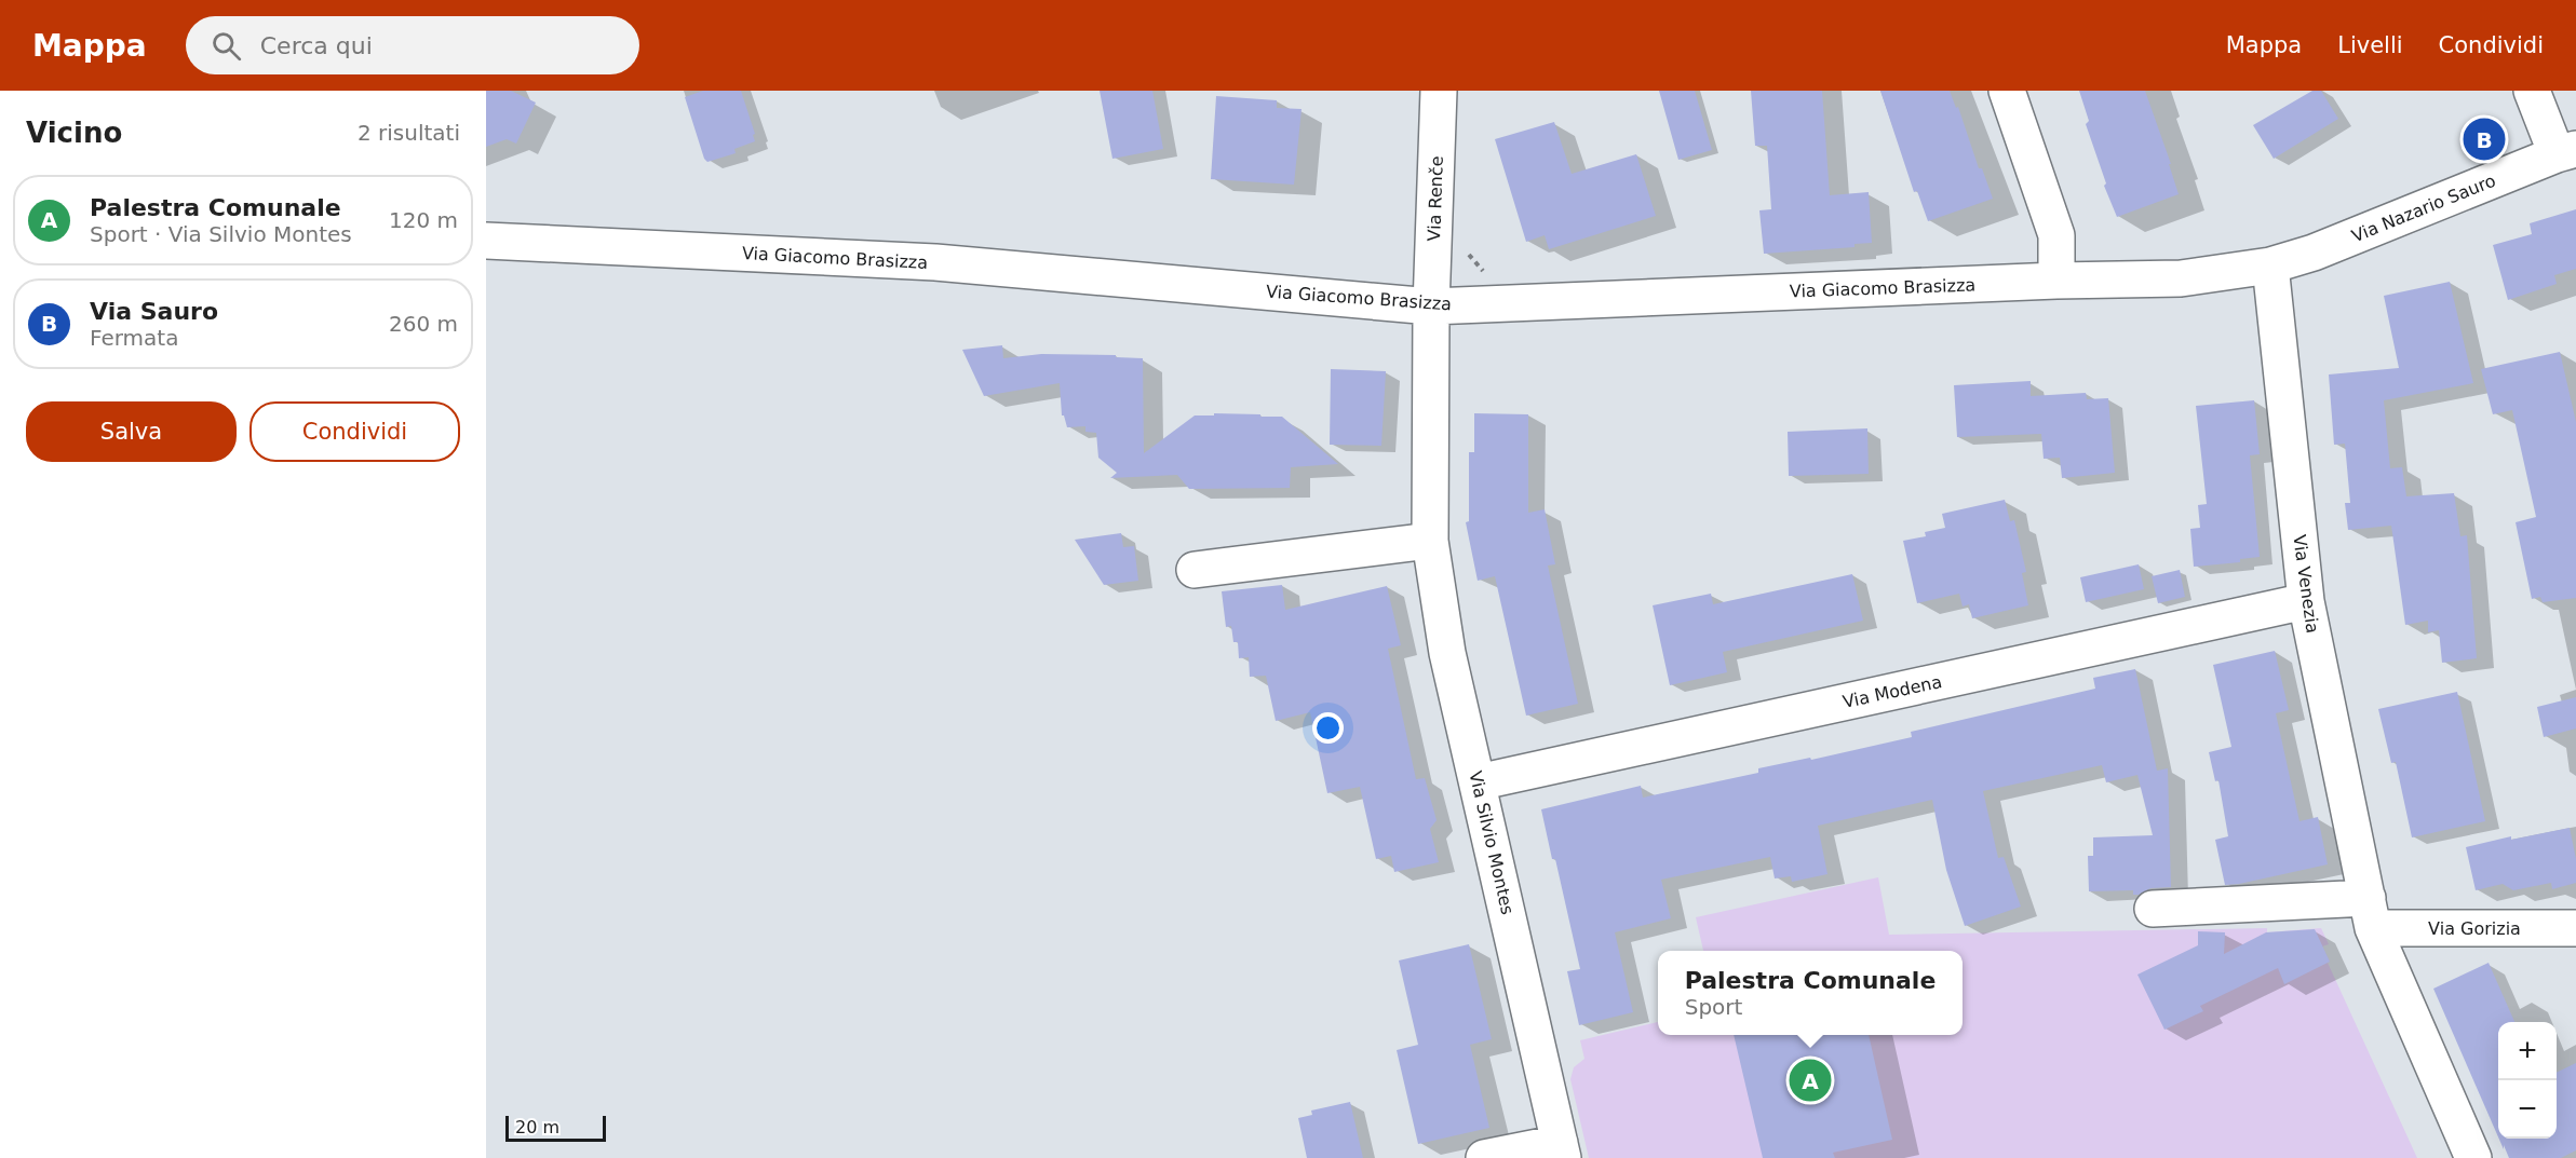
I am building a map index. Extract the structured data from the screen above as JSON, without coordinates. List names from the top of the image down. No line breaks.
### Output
{"streets":{"street":["Via Renče","Via Nazario Sauro","Via Giacomo Brasizza","Via Venezia","Via Modena","Via Silvio Montes","Via Gorizia"]},"crossings":[["Via Renče","Via Giacomo Brasizza"],["Via Renče","Via Silvio Montes"],["Via Nazario Sauro","Via Giacomo Brasizza"],["Via Nazario Sauro","Via Venezia"],["Via Giacomo Brasizza","Via Venezia"],["Via Giacomo Brasizza","Via Silvio Montes"],["Via Venezia","Via Modena"],["Via Venezia","Via Gorizia"],["Via Modena","Via Silvio Montes"]],"scale_bar":"20 m","page":{"header":"Mappa","search":"Cerca qui","nav":["Mappa","Livelli","Condividi"],"heading":["Vicino","2 risultati"],"pins":["B","A"],"list":[{"mark":"A","name":"Palestra Comunale","note":"Sport · Via Silvio Montes","value":"120 m"},{"mark":"B","name":"Via Sauro","note":"Fermata","value":"260 m"}],"buttons":["Salva","Condividi"],"popup":["Palestra Comunale","Sport"],"map_buttons":["+","−"],"scale":"20 m"}}
